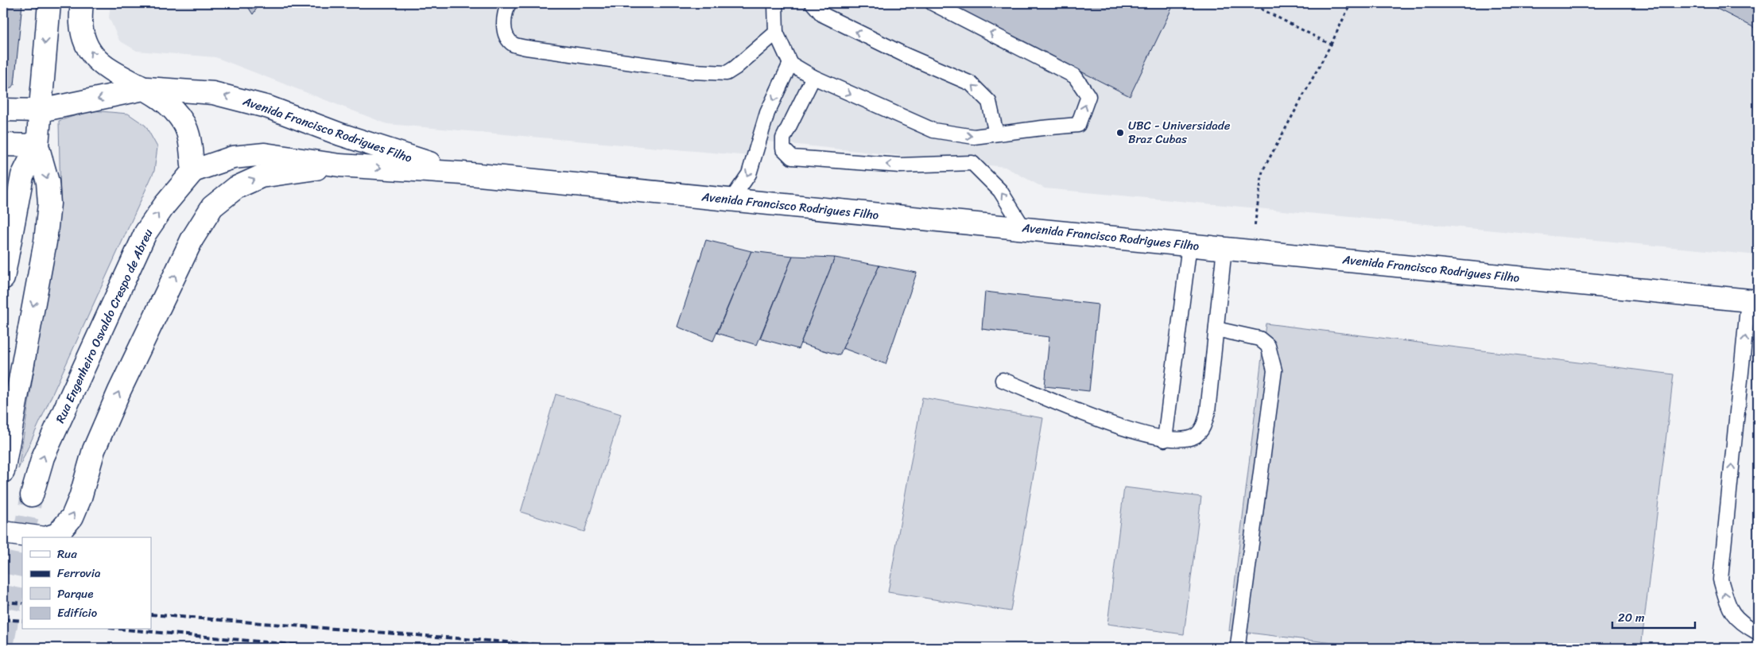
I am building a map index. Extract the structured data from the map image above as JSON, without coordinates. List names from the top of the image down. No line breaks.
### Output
{"streets":{"main road":["Avenida Francisco Rodrigues Filho","Rua Engenheiro Osvaldo Crespo de Abreu"]},"crossings":[["Avenida Francisco Rodrigues Filho","Rua Engenheiro Osvaldo Crespo de Abreu"]],"places":["UBC - Universidade Braz Cubas"],"legend":["Rua","Ferrovia","Parque","Edifício"],"scale_bar":"20 m"}
